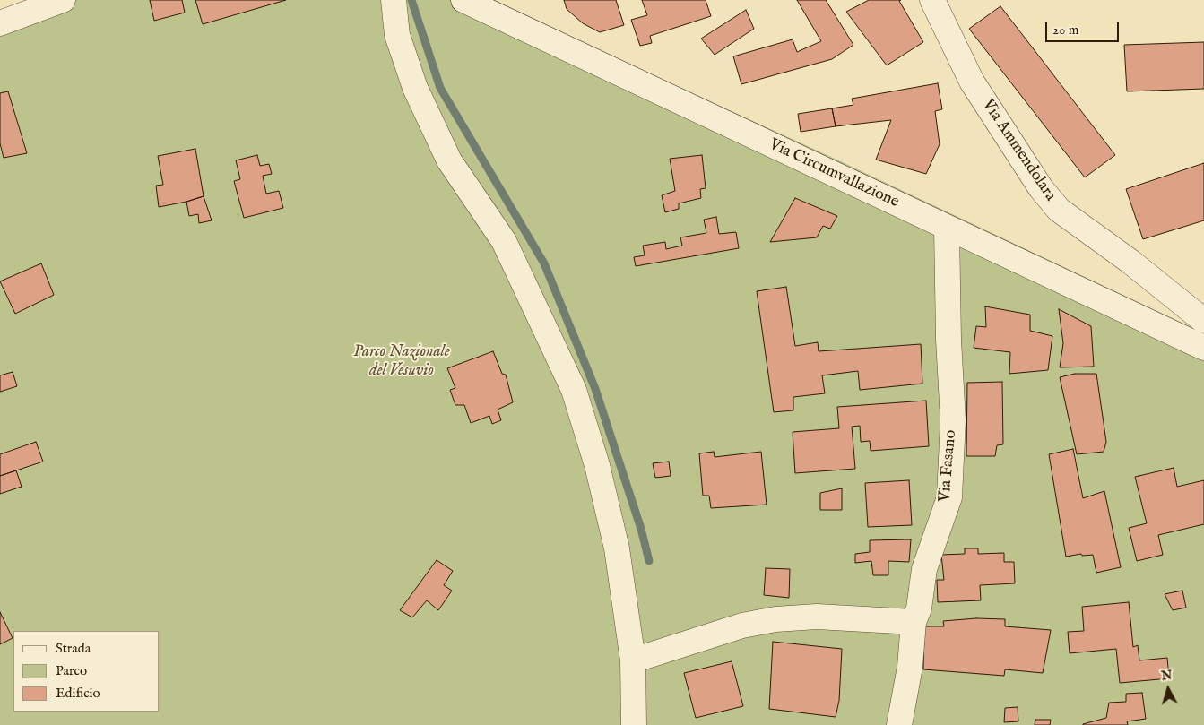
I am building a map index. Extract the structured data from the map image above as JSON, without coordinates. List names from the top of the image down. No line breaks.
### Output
{"streets":{"street":["Via Ammendolara","Via Circumvallazione","Via Fasano"]},"crossings":[["Via Circumvallazione","Via Fasano"]],"parks":["Parco Nazionale del Vesuvio"],"legend":["Strada","Parco","Edificio"],"scale_bar":"20 m","north":"top"}
